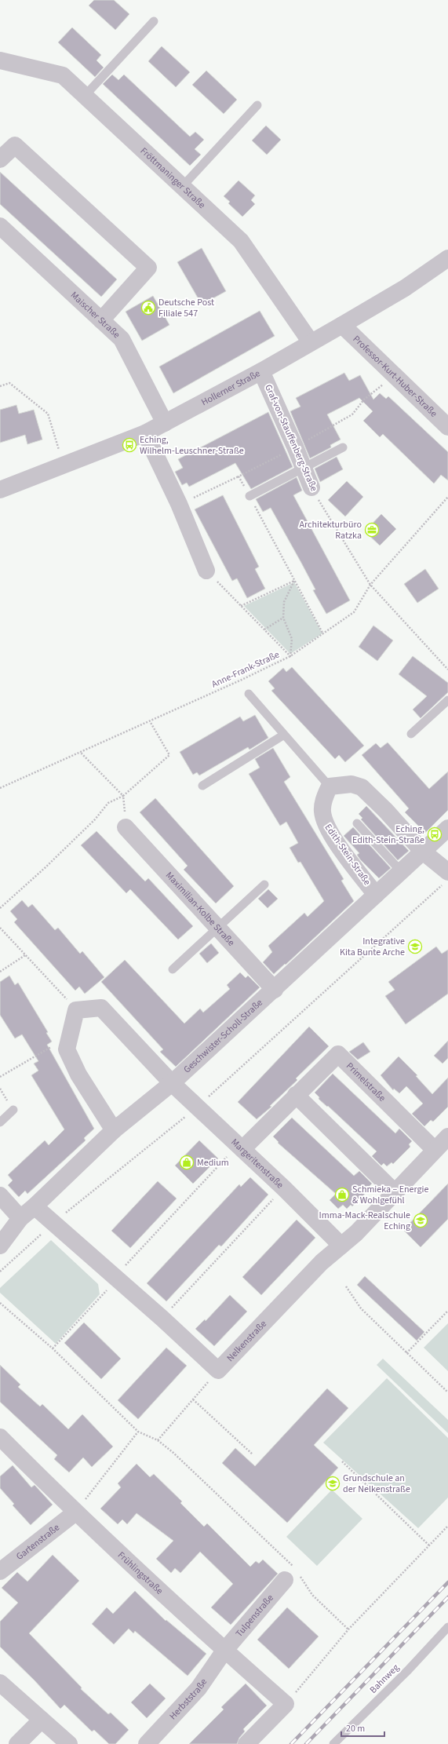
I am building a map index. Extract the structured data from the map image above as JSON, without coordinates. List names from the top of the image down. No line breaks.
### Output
{"streets":{"street":["Fröttmaninger Straße","Maischer Straße","Professor-Kurt-Huber-Straße","Hollerner Straße","Graf-von-Stauffenberg-Straße","Edith-Stein-Straße","Maximilian-Kolbe Straße","Geschwister-Scholl-Straße","Primelstraße","Margeritenstraße","Nelkenstraße","Gartenstraße","Frühlingstraße","Tulpenstraße","Herbststraße"],"lane":["Bahnweg"],"path":["Anne-Frank-Straße"]},"crossings":[["Fröttmaninger Straße","Hollerner Straße"],["Maischer Straße","Hollerner Straße"],["Professor-Kurt-Huber-Straße","Hollerner Straße"],["Hollerner Straße","Graf-von-Stauffenberg-Straße"],["Graf-von-Stauffenberg-Straße","Anne-Frank-Straße"],["Edith-Stein-Straße","Geschwister-Scholl-Straße"],["Maximilian-Kolbe Straße","Geschwister-Scholl-Straße"],["Geschwister-Scholl-Straße","Margeritenstraße"],["Primelstraße","Margeritenstraße"],["Primelstraße","Nelkenstraße"],["Margeritenstraße","Nelkenstraße"],["Gartenstraße","Frühlingstraße"],["Frühlingstraße","Tulpenstraße"],["Frühlingstraße","Herbststraße"],["Tulpenstraße","Herbststraße"]],"places":{"public building":["Deutsche Post Filiale 547"],"bus stop":["Eching, Wilhelm-Leuschner-Straße","Eching, Edith-Stein-Straße"],"office":["Architekturbüro Ratzka"],"school or university":["Integrative Kita Bunte Arche","Imma-Mack-Realschule Eching","Grundschule an der Nelkenstraße"],"shop":["Medium","Schmieka – Energie & Wohlgefühl"]},"scale_bar":"20 m"}
